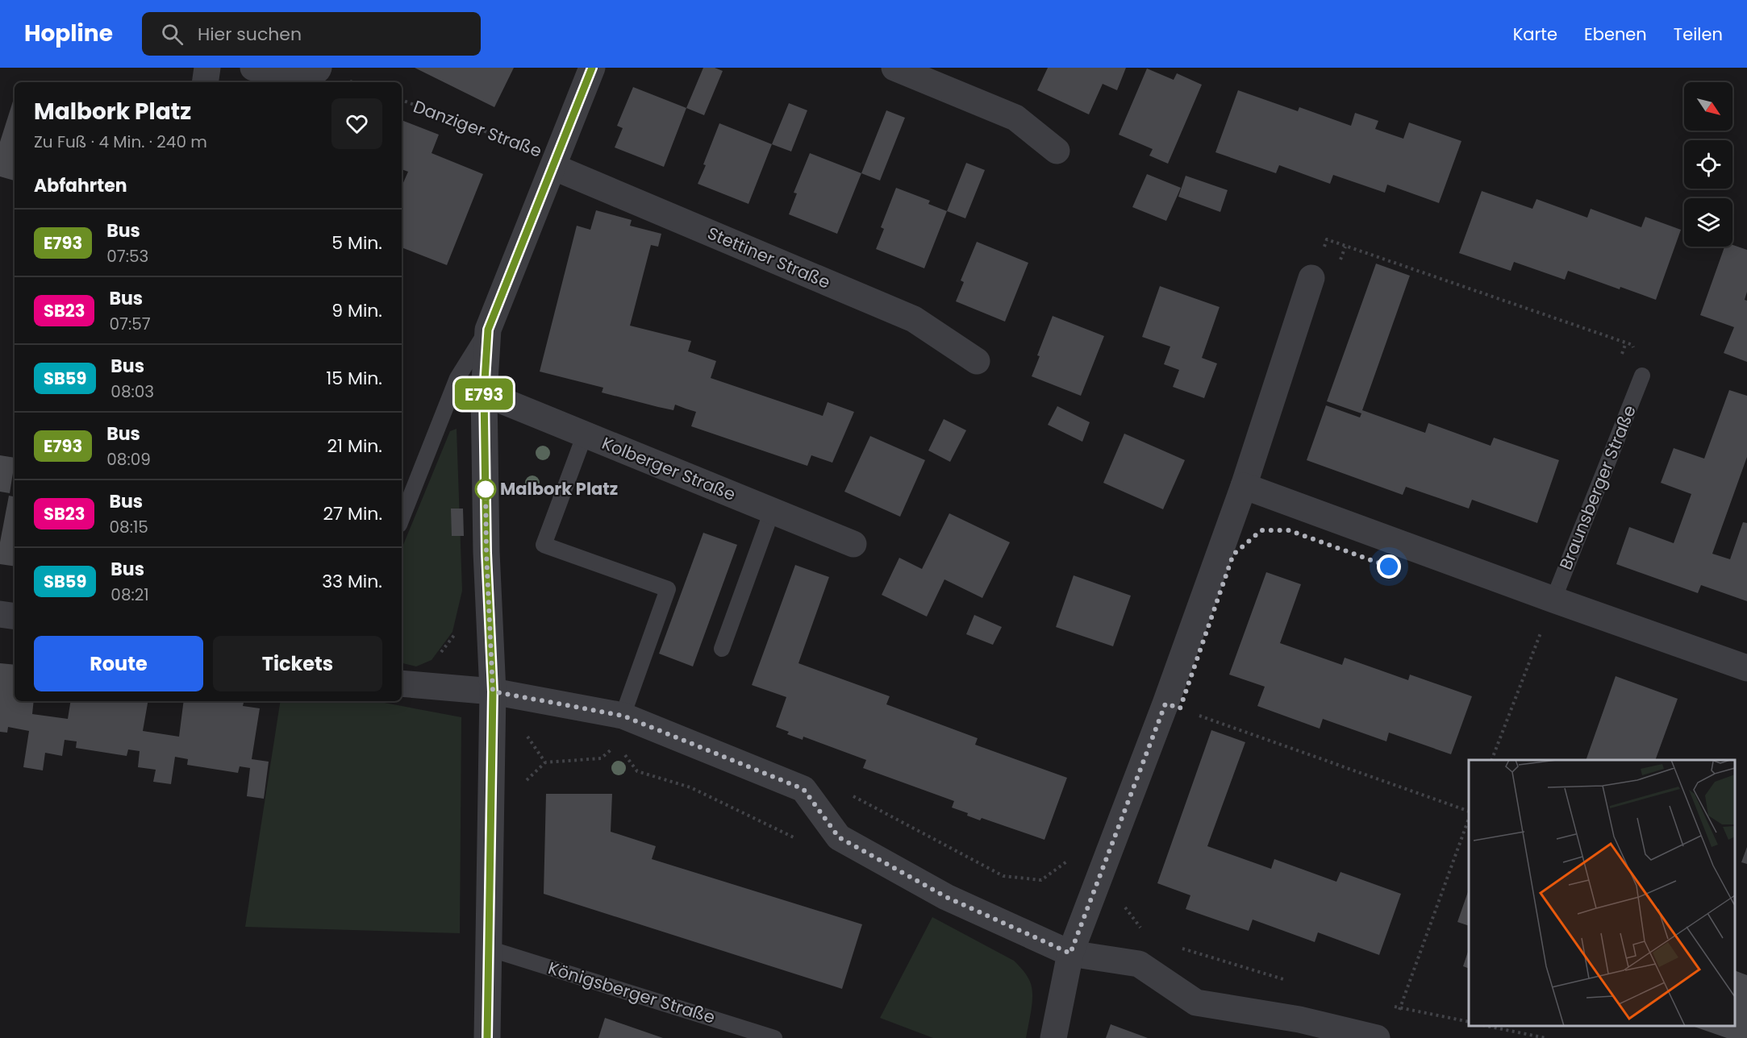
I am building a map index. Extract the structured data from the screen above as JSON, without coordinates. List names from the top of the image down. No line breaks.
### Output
{"streets":{"street":["Stettiner Straße","Kolberger Straße"],"lane":["Braunsberger Straße","Königsberger Straße"],"path":["Danziger Straße"]},"crossings":[["Danziger Straße","Stettiner Straße"]],"places":["Malbork Platz"],"lines":["bus line E793"],"north":"bottom right","page":{"header":"Hopline","search":"Hier suchen","nav":["Karte","Ebenen","Teilen"],"on_map":"E793","heading":[["Malbork Platz","Zu Fuß · 4 Min. · 240 m"],"Abfahrten"],"list":[{"mark":"E793","name":"Bus","note":"07:53","value":"5 Min."},{"mark":"SB23","name":"Bus","note":"07:57","value":"9 Min."},{"mark":"SB59","name":"Bus","note":"08:03","value":"15 Min."},{"mark":"E793","name":"Bus","note":"08:09","value":"21 Min."},{"mark":"SB23","name":"Bus","note":"08:15","value":"27 Min."},{"mark":"SB59","name":"Bus","note":"08:21","value":"33 Min."}],"buttons":["Route","Tickets"]}}
